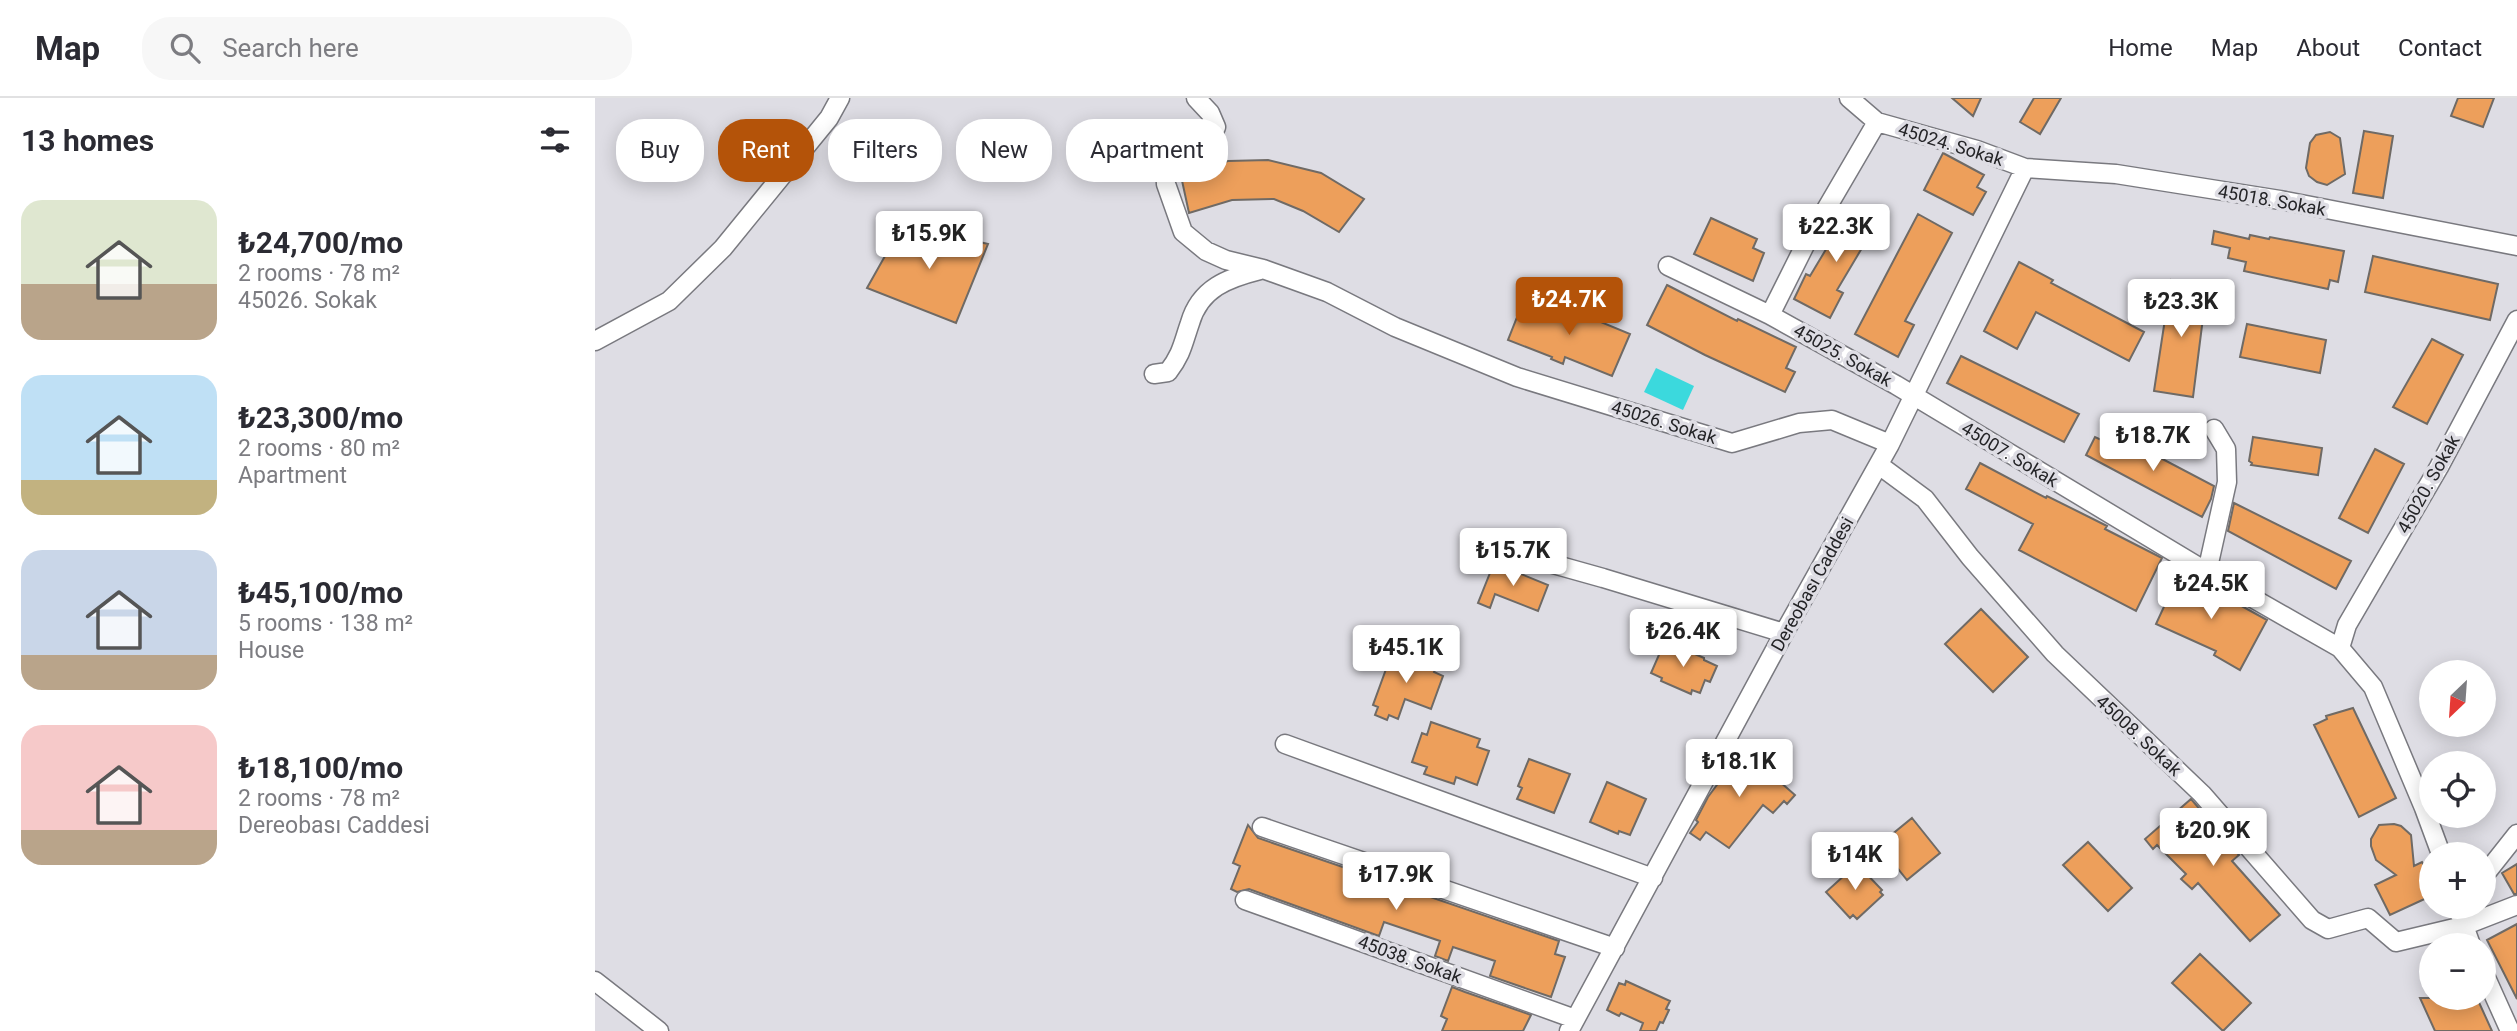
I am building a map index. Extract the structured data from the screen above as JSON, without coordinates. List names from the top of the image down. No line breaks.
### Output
{"streets":{"street":["45024. Sokak","45018. Sokak","45025. Sokak","45026. Sokak","45007. Sokak","45020. Sokak","Dereobası Caddesi","45008. Sokak","45038. Sokak"]},"crossings":[["45024. Sokak","45018. Sokak"],["45024. Sokak","Dereobası Caddesi"],["45018. Sokak","Dereobası Caddesi"],["45025. Sokak","45007. Sokak"],["45025. Sokak","Dereobası Caddesi"],["45026. Sokak","Dereobası Caddesi"],["45007. Sokak","45020. Sokak"],["45007. Sokak","Dereobası Caddesi"],["Dereobası Caddesi","45008. Sokak"],["Dereobası Caddesi","45038. Sokak"]],"north":"bottom left","page":{"header":"Map","search":"Search here","nav":["Home","Map","About","Contact"],"heading":"13 homes","chip":["Buy","Rent","Filters","New","Apartment"],"list":[{"name":"₺24,700/mo","note":"2 rooms · 78 m² · 45026. Sokak"},{"name":"₺23,300/mo","note":"2 rooms · 80 m² · Apartment"},{"name":"₺45,100/mo","note":"5 rooms · 138 m² · House"},{"name":"₺18,100/mo","note":"2 rooms · 78 m² · Dereobası Caddesi"}],"price":["₺22.3K","₺15.9K","₺24.7K","₺23.3K","₺18.7K","₺15.7K","₺24.5K","₺26.4K","₺45.1K","₺18.1K","₺20.9K","₺14K","₺17.9K"],"map_buttons":["+","−"]}}
